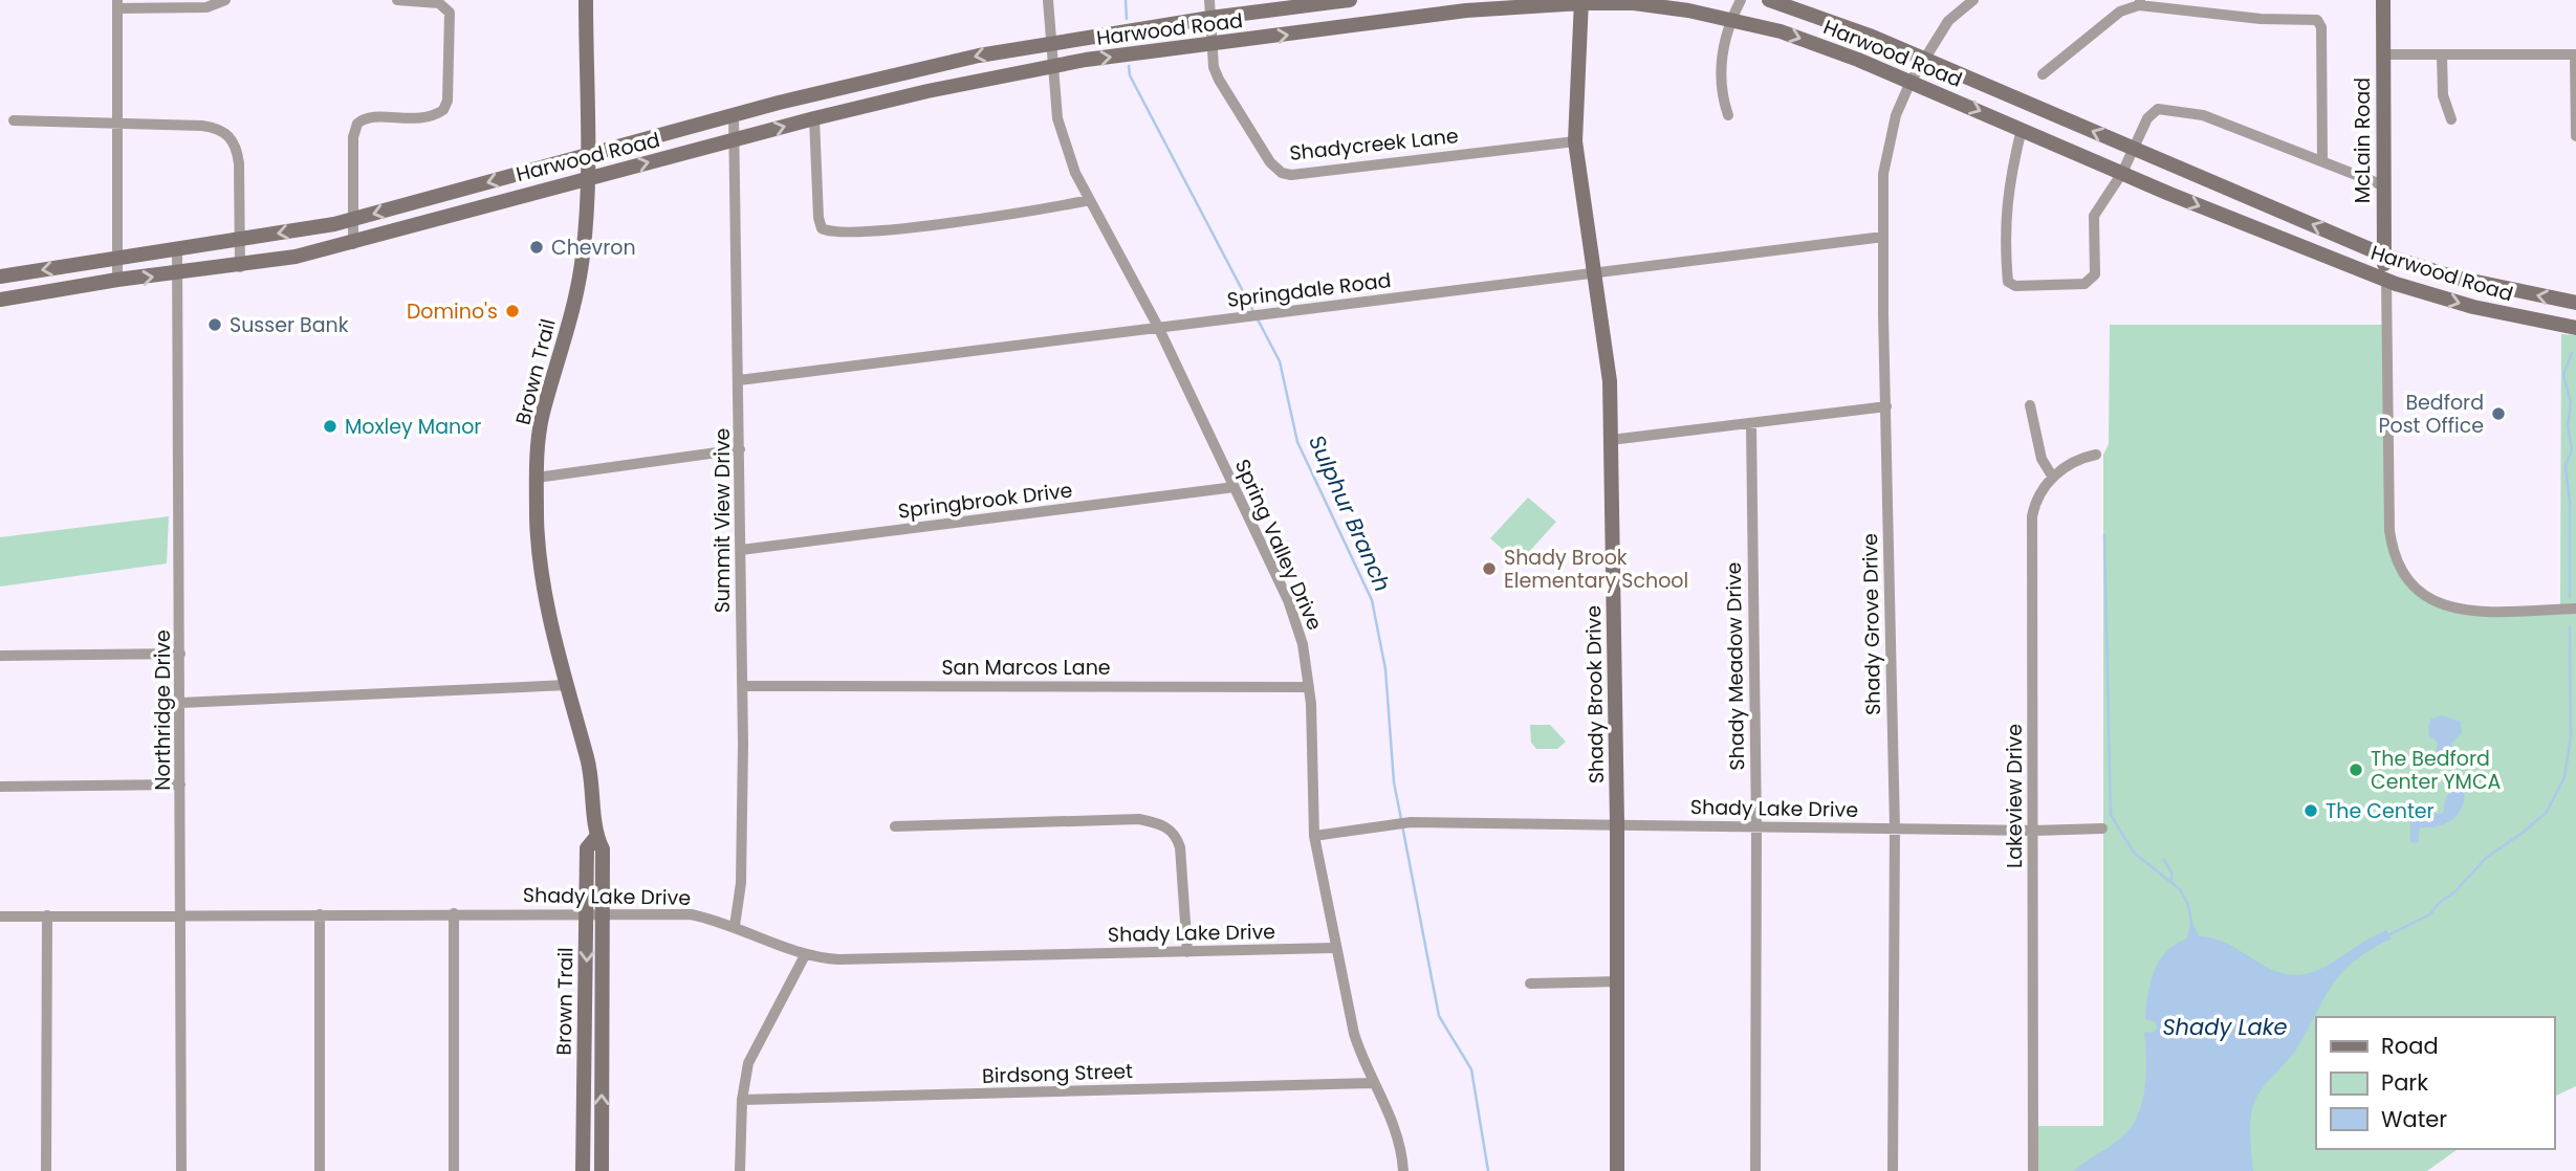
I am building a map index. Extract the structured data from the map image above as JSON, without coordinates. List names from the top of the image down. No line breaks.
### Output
{"streets":{"main road":["Harwood Road","McLain Road","Brown Trail","Shady Brook Drive"],"street":["Shadycreek Lane","Springdale Road","Springbrook Drive","Summit View Drive","Spring Valley Drive","Shady Grove Drive","Shady Meadow Drive","San Marcos Lane","Northridge Drive","Lakeview Drive","Shady Lake Drive","Birdsong Street"]},"crossings":[["Harwood Road","McLain Road"],["Harwood Road","Shadycreek Lane"],["Harwood Road","Brown Trail"],["Harwood Road","Summit View Drive"],["Harwood Road","Spring Valley Drive"],["Harwood Road","Shady Grove Drive"],["Harwood Road","Shady Brook Drive"],["Harwood Road","Northridge Drive"],["Shadycreek Lane","Shady Brook Drive"],["Springdale Road","Summit View Drive"],["Springdale Road","Spring Valley Drive"],["Springdale Road","Shady Grove Drive"],["Springdale Road","Shady Brook Drive"],["Brown Trail","Shady Lake Drive"],["Springbrook Drive","Summit View Drive"],["Springbrook Drive","Spring Valley Drive"],["Summit View Drive","San Marcos Lane"],["Summit View Drive","Shady Lake Drive"],["Spring Valley Drive","San Marcos Lane"],["Spring Valley Drive","Shady Lake Drive"],["Spring Valley Drive","Birdsong Street"],["Shady Grove Drive","Shady Lake Drive"],["Shady Meadow Drive","Shady Lake Drive"],["Shady Brook Drive","Shady Lake Drive"],["Northridge Drive","Shady Lake Drive"],["Lakeview Drive","Shady Lake Drive"]],"water":["Sulphur Branch","Shady Lake"],"places":["Chevron","Domino's","Susser Bank","Bedford Post Office","Moxley Manor","Shady Brook Elementary School","The Bedford Center YMCA","The Center"],"legend":["Road","Park","Water"]}
